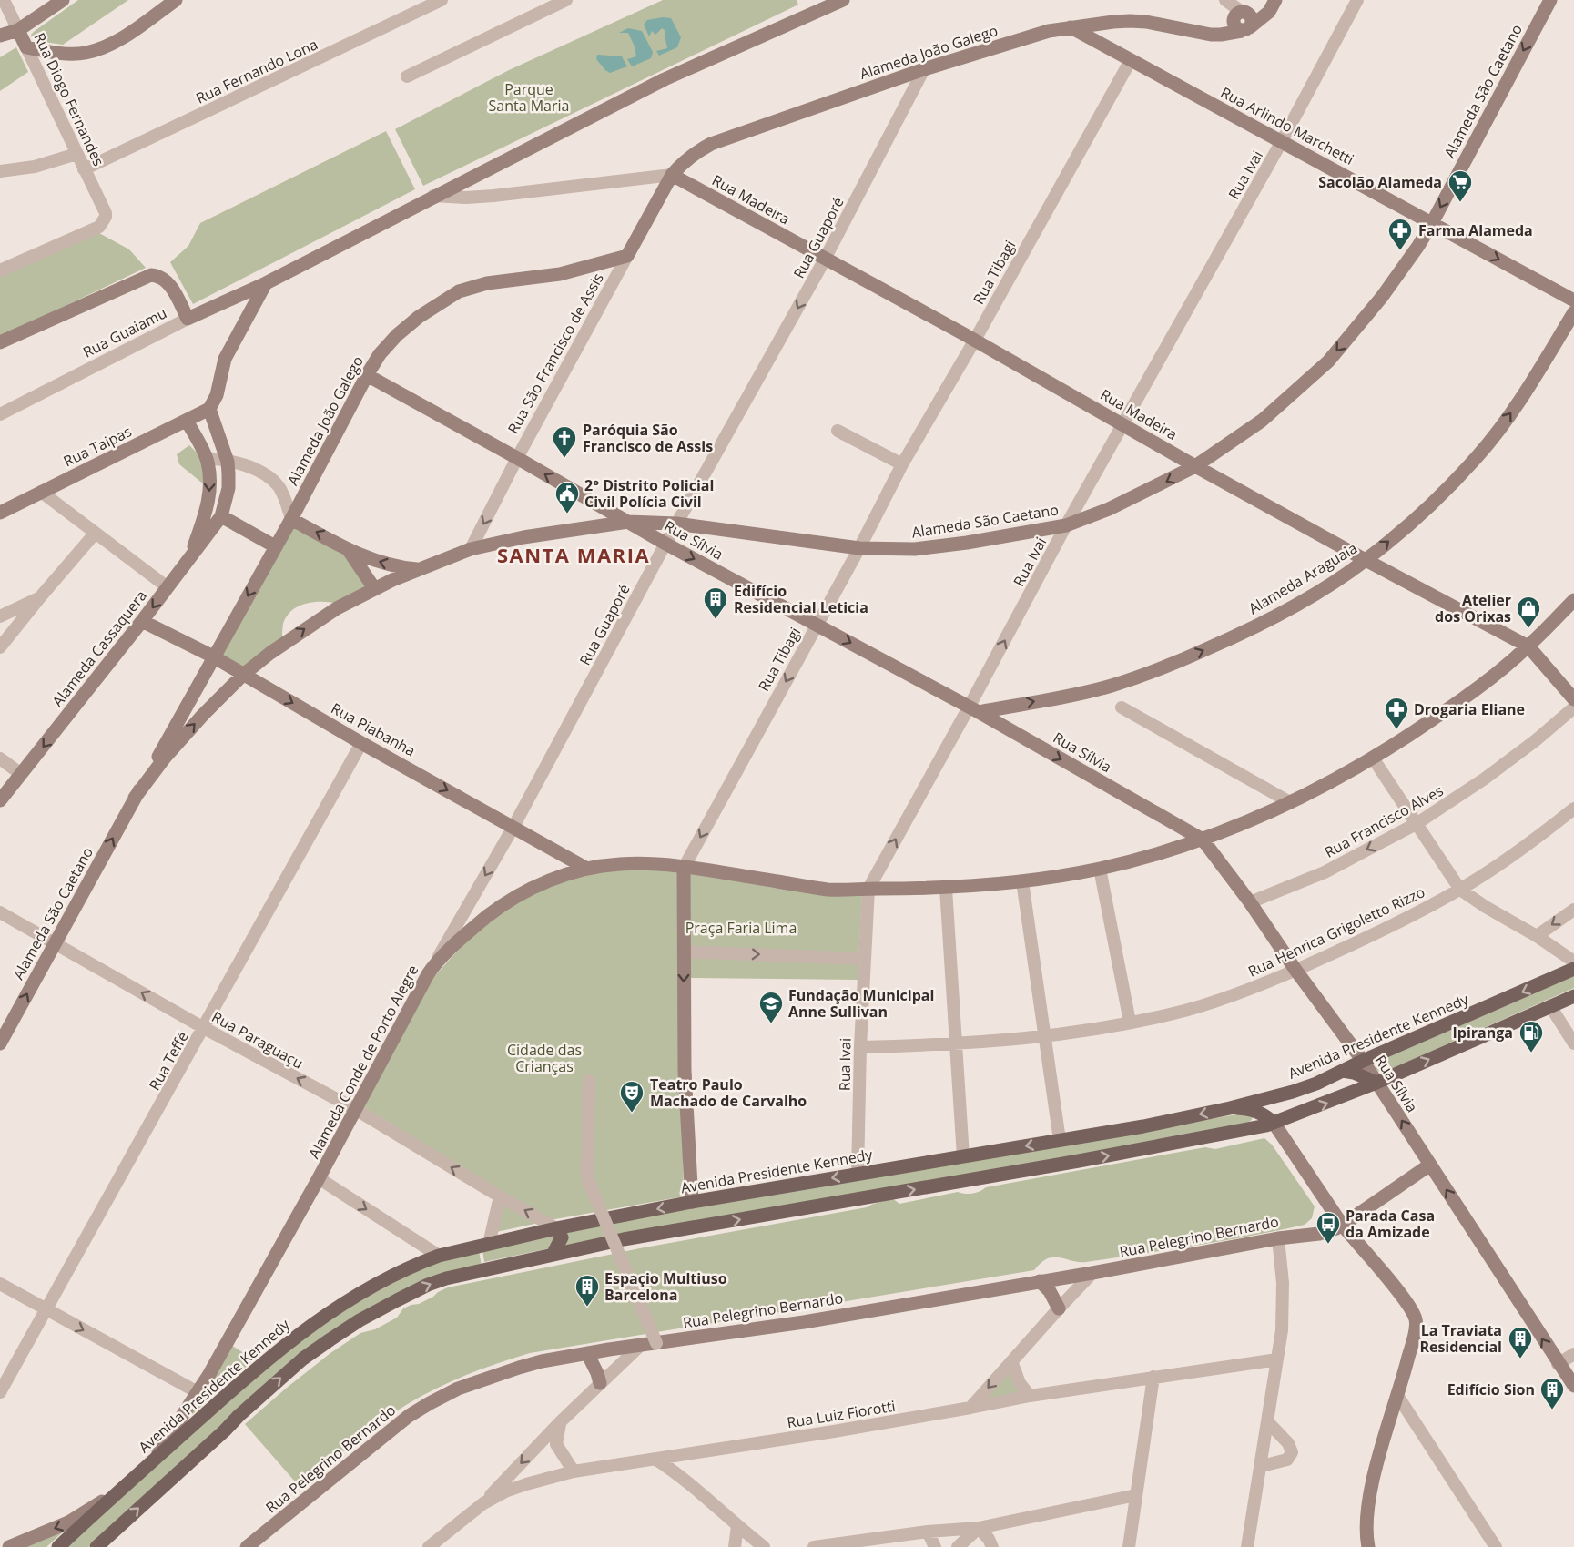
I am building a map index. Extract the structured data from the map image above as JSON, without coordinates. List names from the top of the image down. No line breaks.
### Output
{"streets":{"main road":["Avenida Presidente Kennedy"],"street":["Alameda João Galego","Rua Fernando Lona","Alameda São Caetano","Rua Diogo Fernandes","Rua Arlindo Marchetti","Rua Ivai","Rua Madeira","Rua Guaporé","Rua Tibagi","Rua Guaiamu","Rua São Francisco de Assis","Rua Taipas","Rua Sílvia","Alameda Araguaia","Alameda Cassaquera","Rua Piabanha","Rua Francisco Alves","Rua Henrica Grigoletto Rizzo","Rua Paraguaçu","Rua Teffé","Alameda Conde de Porto Alegre","Rua Pelegrino Bernardo","Rua Luiz Fiorotti"]},"crossings":[["Alameda João Galego","Alameda São Caetano"],["Alameda João Galego","Rua Arlindo Marchetti"],["Alameda João Galego","Rua Madeira"],["Alameda João Galego","Rua Guaporé"],["Alameda João Galego","Rua São Francisco de Assis"],["Alameda João Galego","Rua Sílvia"],["Alameda João Galego","Rua Piabanha"],["Rua Fernando Lona","Rua Diogo Fernandes"],["Alameda São Caetano","Rua Arlindo Marchetti"],["Alameda São Caetano","Rua Ivai"],["Alameda São Caetano","Rua Madeira"],["Alameda São Caetano","Rua Guaporé"],["Alameda São Caetano","Rua Tibagi"],["Alameda São Caetano","Rua São Francisco de Assis"],["Alameda São Caetano","Rua Sílvia"],["Alameda São Caetano","Rua Piabanha"],["Alameda São Caetano","Rua Paraguaçu"],["Rua Arlindo Marchetti","Rua Ivai"],["Rua Arlindo Marchetti","Rua Tibagi"],["Rua Ivai","Rua Madeira"],["Rua Ivai","Rua Sílvia"],["Rua Ivai","Alameda Araguaia"],["Rua Ivai","Rua Henrica Grigoletto Rizzo"],["Rua Ivai","Avenida Presidente Kennedy"],["Rua Ivai","Alameda Conde de Porto Alegre"],["Rua Madeira","Rua Guaporé"],["Rua Madeira","Rua Tibagi"],["Rua Madeira","Rua São Francisco de Assis"],["Rua Madeira","Alameda Araguaia"],["Rua Madeira","Alameda Conde de Porto Alegre"],["Rua Guaporé","Rua Sílvia"],["Rua Guaporé","Rua Piabanha"],["Rua Guaporé","Alameda Conde de Porto Alegre"],["Rua Tibagi","Rua Sílvia"],["Rua Tibagi","Avenida Presidente Kennedy"],["Rua Tibagi","Alameda Conde de Porto Alegre"],["Rua São Francisco de Assis","Rua Sílvia"],["Rua Sílvia","Alameda Araguaia"],["Rua Sílvia","Rua Francisco Alves"],["Rua Sílvia","Rua Henrica Grigoletto Rizzo"],["Rua Sílvia","Avenida Presidente Kennedy"],["Rua Sílvia","Alameda Conde de Porto Alegre"],["Rua Sílvia","Rua Pelegrino Bernardo"],["Alameda Cassaquera","Rua Piabanha"],["Rua Piabanha","Rua Teffé"],["Rua Piabanha","Alameda Conde de Porto Alegre"],["Avenida Presidente Kennedy","Rua Paraguaçu"],["Avenida Presidente Kennedy","Alameda Conde de Porto Alegre"],["Rua Paraguaçu","Rua Teffé"],["Rua Paraguaçu","Alameda Conde de Porto Alegre"]],"one_way":["Rua Guaporé","Rua Tibagi","Alameda Araguaia","Rua Piabanha","Rua Francisco Alves","Rua Paraguaçu"],"districts":["SANTA MARIA"],"parks":["Parque Santa Maria","Praça Faria Lima","Cidade das Crianças"],"places":{"supermarket":["Sacolão Alameda"],"pharmacy":["Farma Alameda","Drogaria Eliane"],"church":["Paróquia São Francisco de Assis"],"public building":["2° Distrito Policial Civil Polícia Civil"],"building":["Edifício Residencial Leticia","Espaçio Multiuso Barcelona","La Traviata Residencial","Edifício Sion"],"shop":["Atelier dos Orixas"],"school or university":["Fundação Municipal Anne Sullivan"],"fuel station":["Ipiranga"],"theatre":["Teatro Paulo Machado de Carvalho"],"bus stop":["Parada Casa da Amizade"]}}
